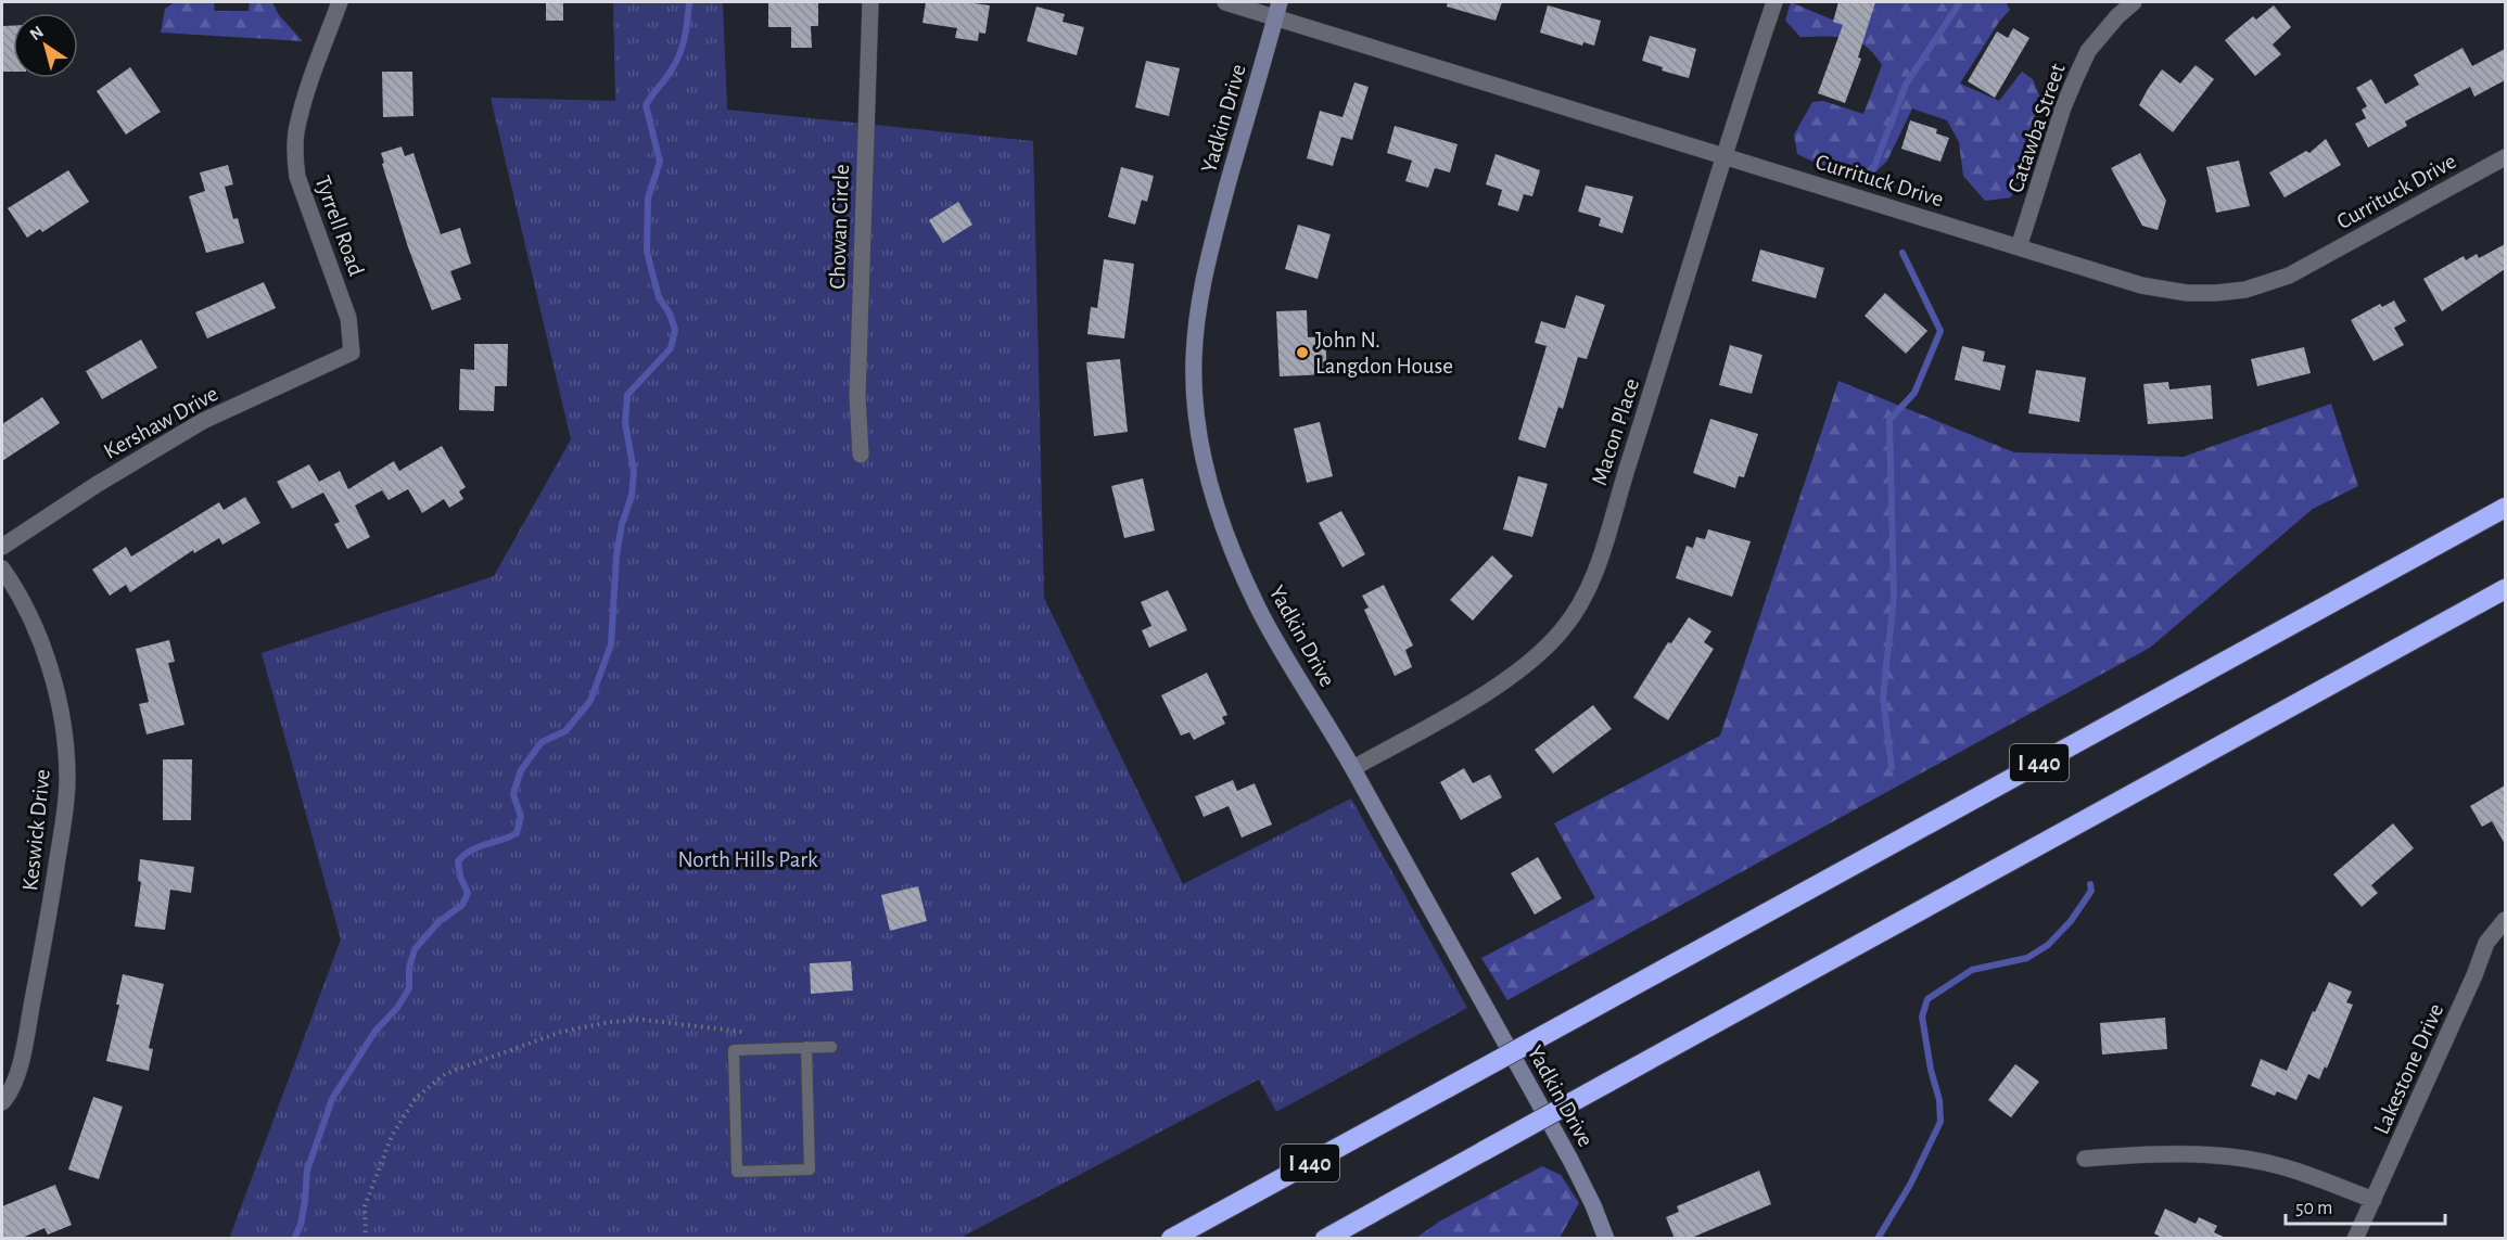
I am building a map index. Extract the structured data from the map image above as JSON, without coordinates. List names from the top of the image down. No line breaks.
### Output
{"streets":{"highway":["I 440"],"street":["Yadkin Drive","Catawba Street","Currituck Drive","Tyrrell Road","Chowan Circle","Kershaw Drive","Macon Place","Keswick Drive","Lakestone Drive"]},"crossings":[["Yadkin Drive","Currituck Drive"],["Yadkin Drive","Macon Place"],["Catawba Street","Currituck Drive"],["Currituck Drive","Macon Place"],["Tyrrell Road","Kershaw Drive"]],"parks":["North Hills Park"],"places":["John N. Langdon House"],"scale_bar":"50 m","north":"top left"}
